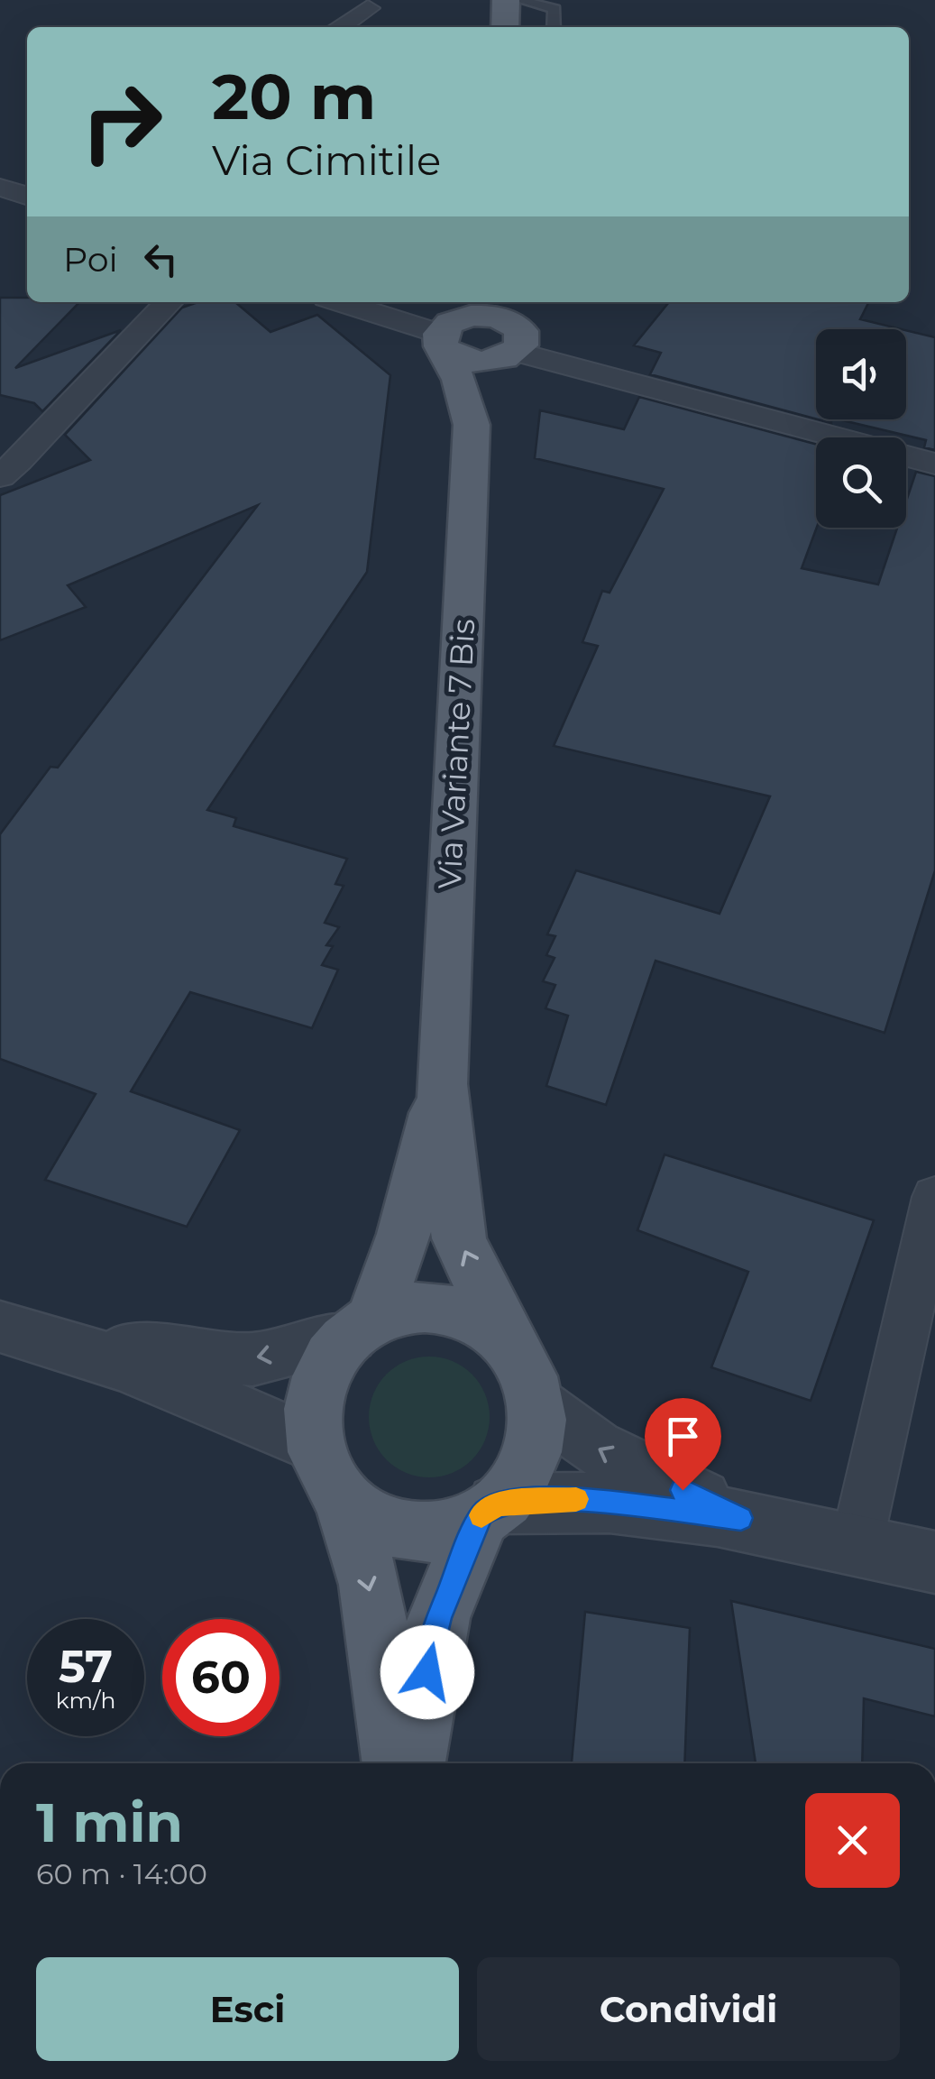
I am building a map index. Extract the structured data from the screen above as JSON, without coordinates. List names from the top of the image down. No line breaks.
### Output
{"streets":{"main road":["Via Variante 7 Bis"]},"page":{"turn":["20 m","Via Cimitile"],"then":"Poi","speed":"57 km/h","limit":"60","heading":["1 min","60 m · 14:00"],"buttons":["Esci","Condividi"]}}
